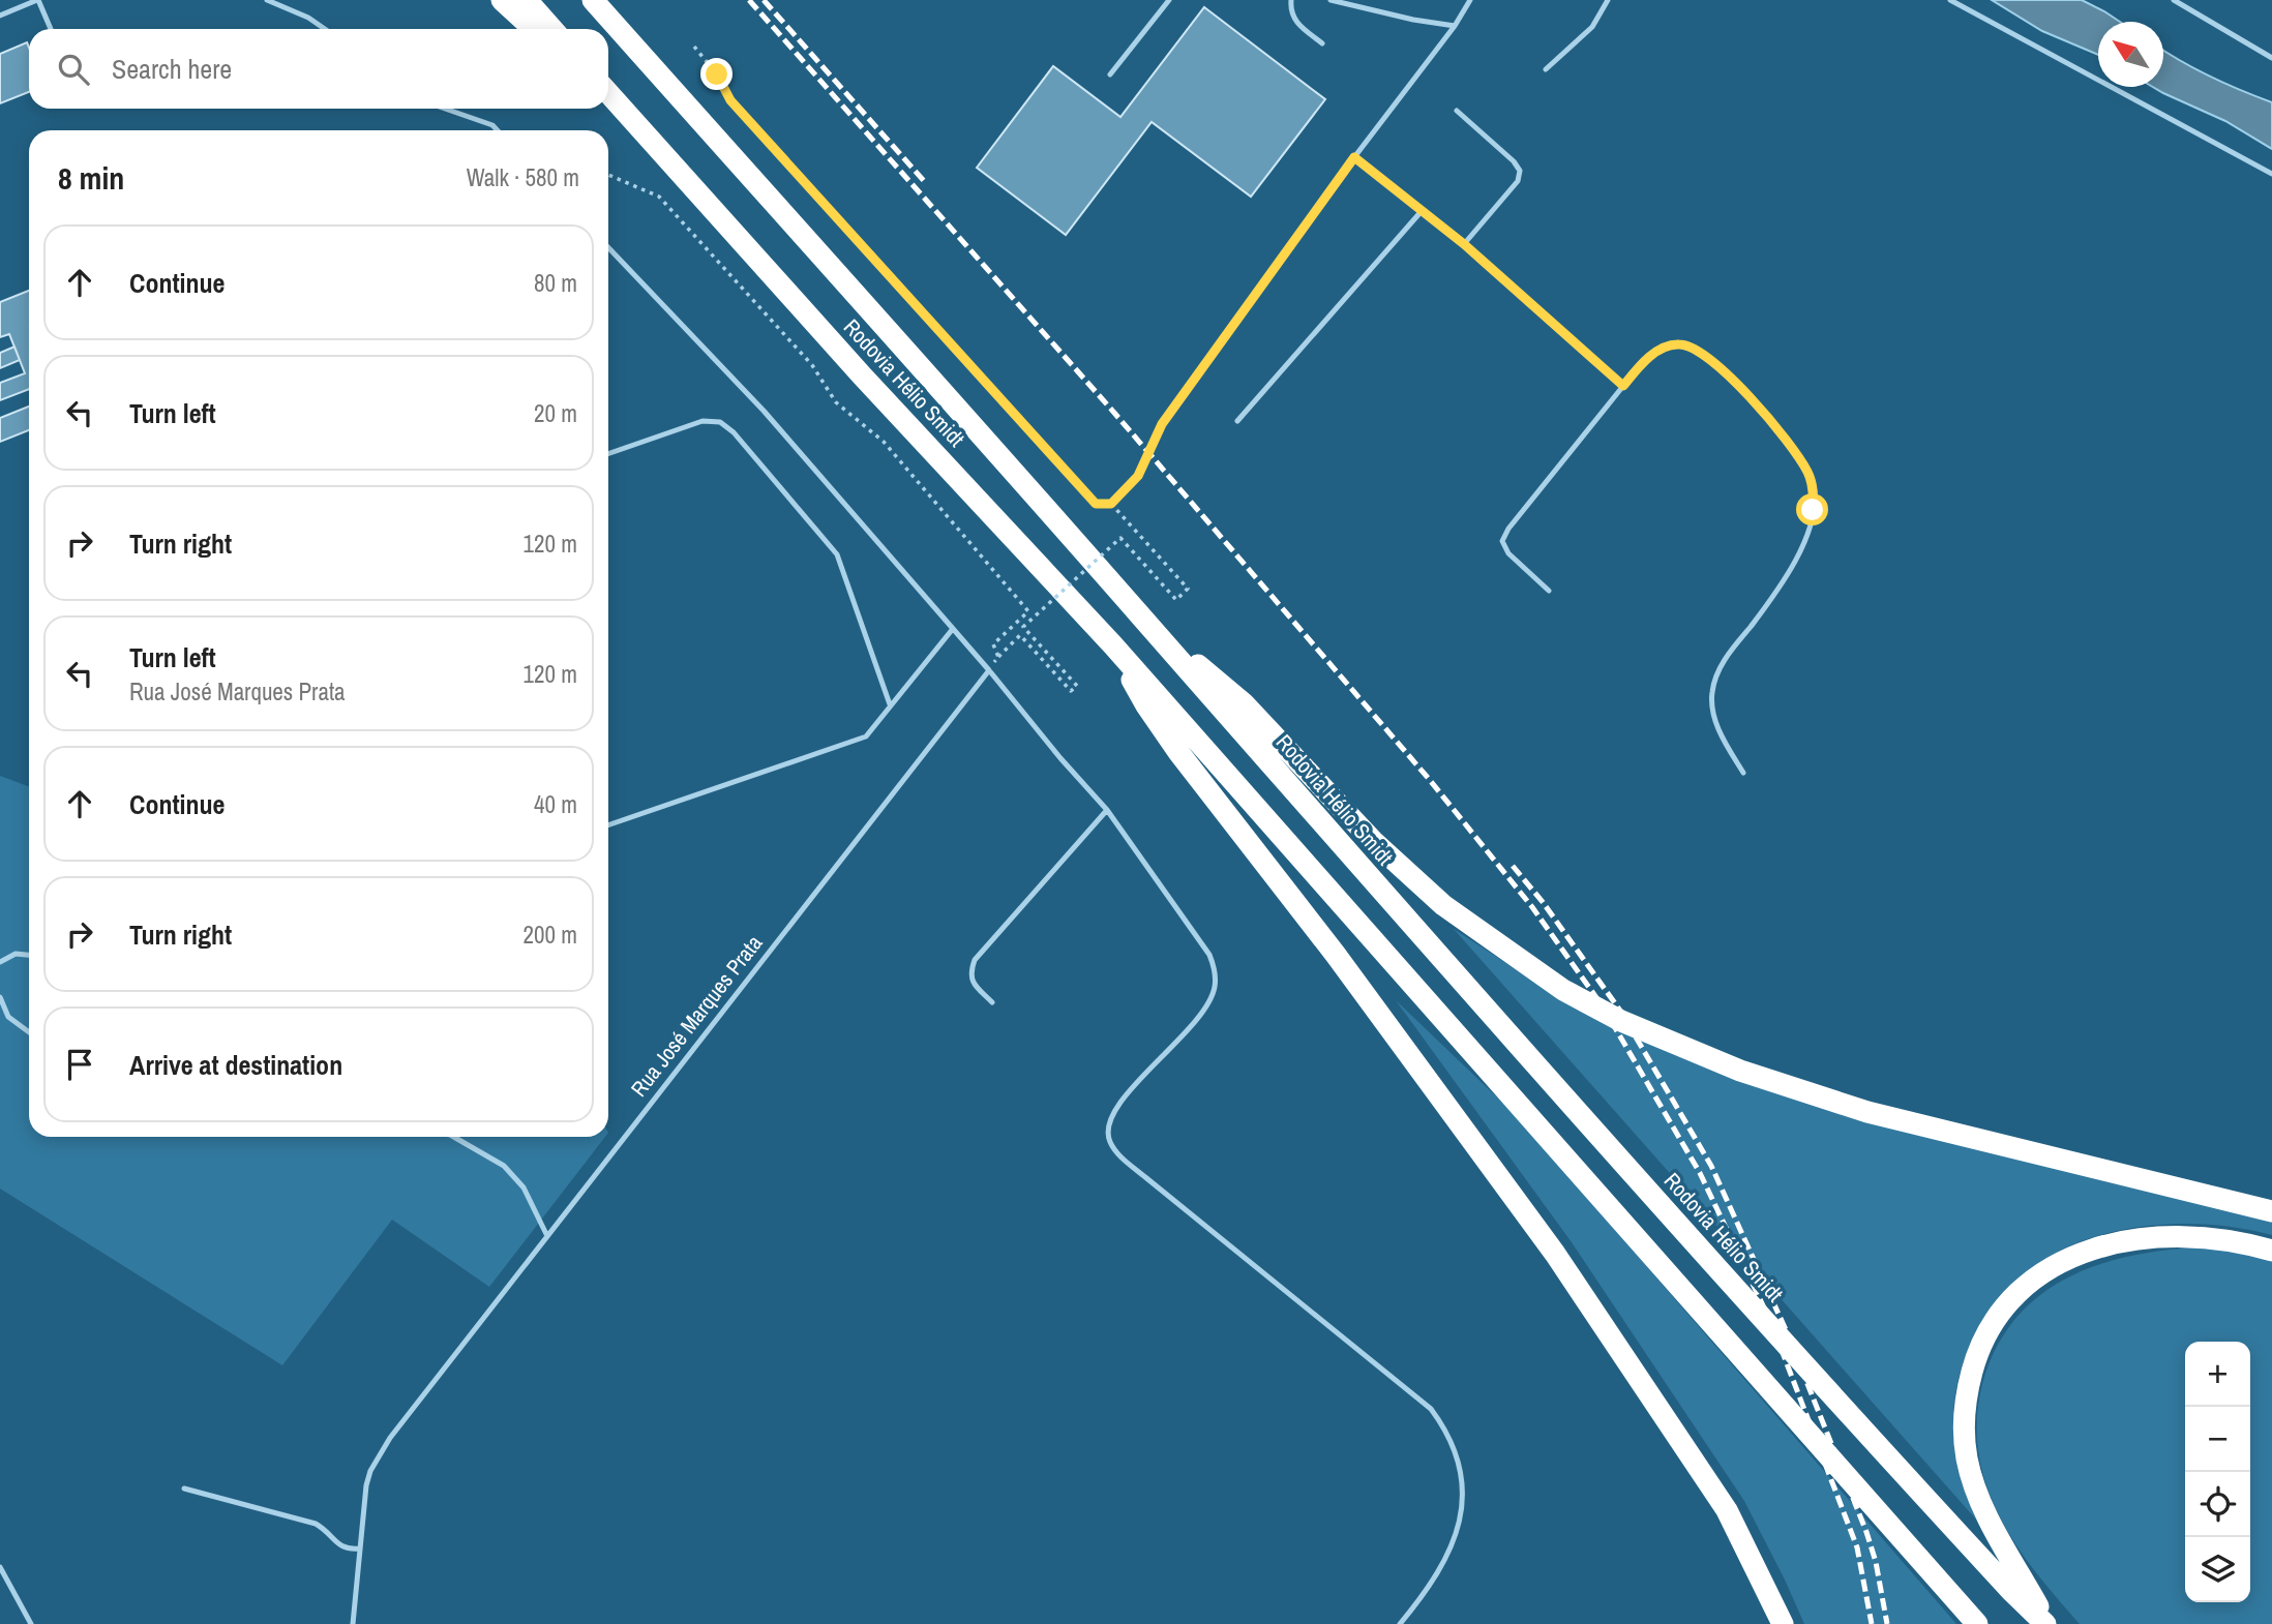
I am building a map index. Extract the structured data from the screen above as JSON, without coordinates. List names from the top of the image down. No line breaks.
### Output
{"streets":{"highway":["Rodovia Hélio Smidt"],"lane":["Rua José Marques Prata"]},"north":"top left","page":{"search":"Search here","heading":["8 min","Walk · 580 m"],"list":[["Continue","80 m"],["Turn left","20 m"],["Turn right","120 m"],["Turn left","Rua José Marques Prata","120 m"],["Continue","40 m"],["Turn right","200 m"],"Arrive at destination"],"map_buttons":["+","−"]}}
